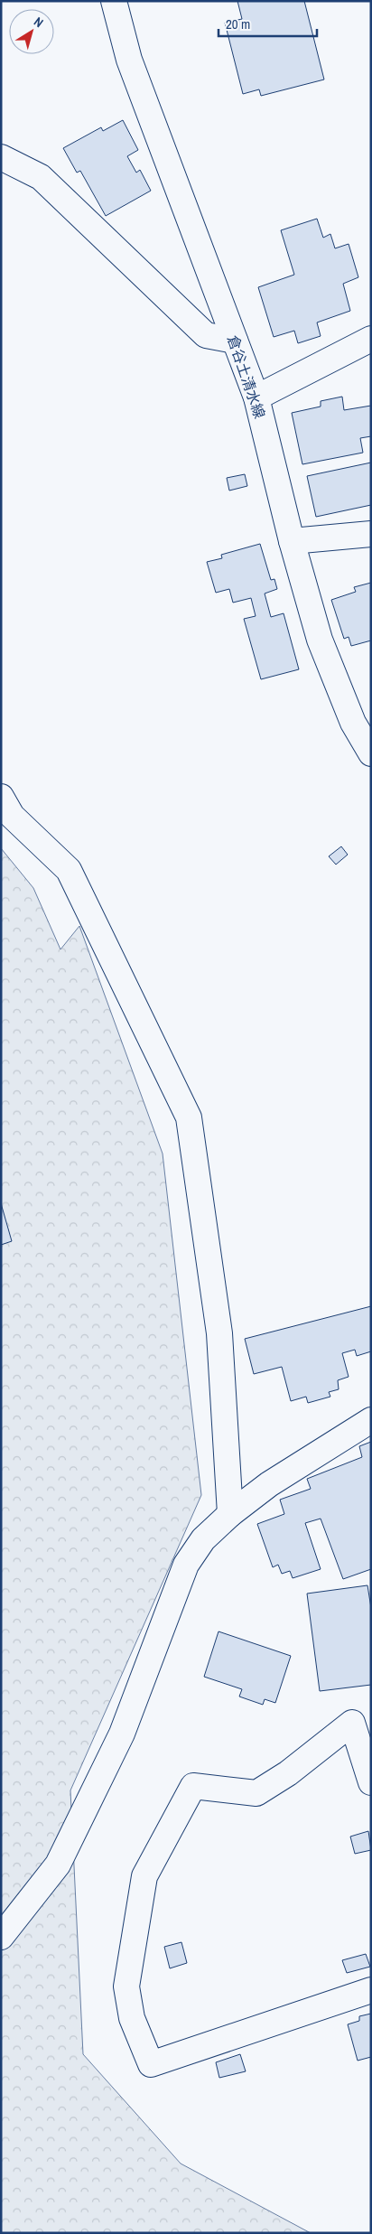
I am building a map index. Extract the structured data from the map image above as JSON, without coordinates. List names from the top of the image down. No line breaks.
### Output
{"streets":{"street":["倉谷土清水線"]},"scale_bar":"20 m","north":"top right"}
